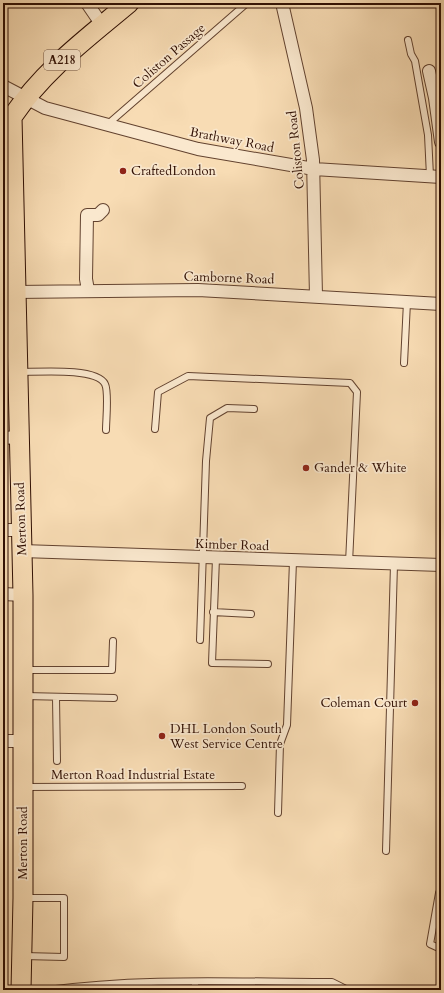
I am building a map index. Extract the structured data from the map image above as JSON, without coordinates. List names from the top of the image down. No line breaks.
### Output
{"streets":{"main road":["A218","Merton Road"],"street":["Brathway Road","Coliston Road","Camborne Road","Kimber Road"],"lane":["Coliston Passage","Merton Road Industrial Estate"]},"crossings":[["Coliston Passage","Brathway Road"],["Brathway Road","Coliston Road"],["Brathway Road","Merton Road"],["Coliston Road","Camborne Road"],["Camborne Road","Merton Road"],["Merton Road","Kimber Road"],["Merton Road","Merton Road Industrial Estate"]],"places":["CraftedLondon","Gander & White","Coleman Court","DHL London South West Service Centre"]}
